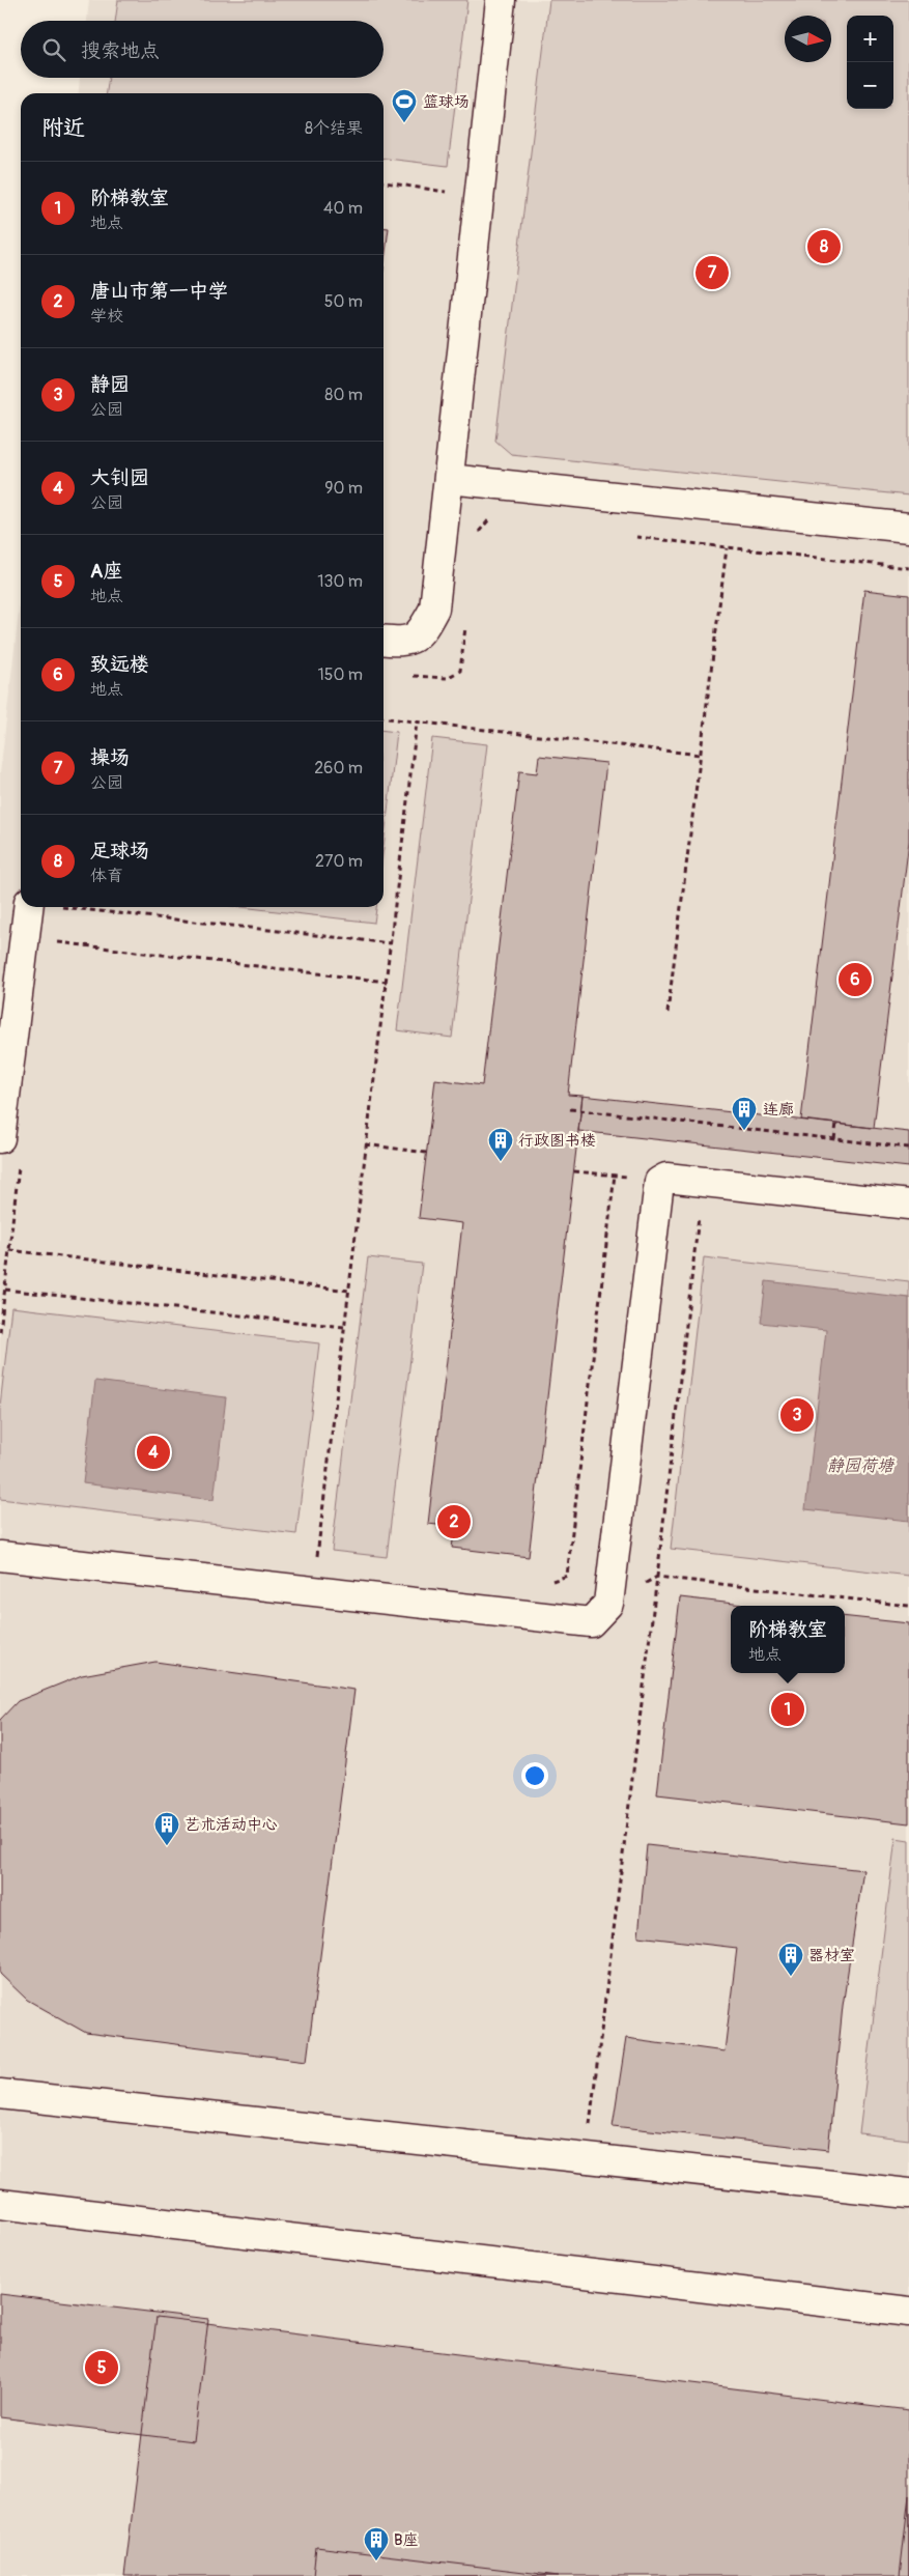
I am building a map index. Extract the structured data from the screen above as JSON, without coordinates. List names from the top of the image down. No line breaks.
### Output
{"water":["静园荷塘"],"places":{"sports":["篮球场"],"building":["连廊","行政图书楼","艺术活动中心","器材室","B座"]},"north":"right","page":{"map_buttons":["+","−"],"search":"搜索地点","heading":["附近","8个结果"],"list":[{"mark":"1","name":"阶梯教室","note":"地点","value":"40 m"},{"mark":"2","name":"唐山市第一中学","note":"学校","value":"50 m"},{"mark":"3","name":"静园","note":"公园","value":"80 m"},{"mark":"4","name":"大钊园","note":"公园","value":"90 m"},{"mark":"5","name":"A座","note":"地点","value":"130 m"},{"mark":"6","name":"致远楼","note":"地点","value":"150 m"},{"mark":"7","name":"操场","note":"公园","value":"260 m"},{"mark":"8","name":"足球场","note":"体育","value":"270 m"}],"pins":["8","7","6","3","4","2","1","5"],"popup":["阶梯教室","地点"]}}
